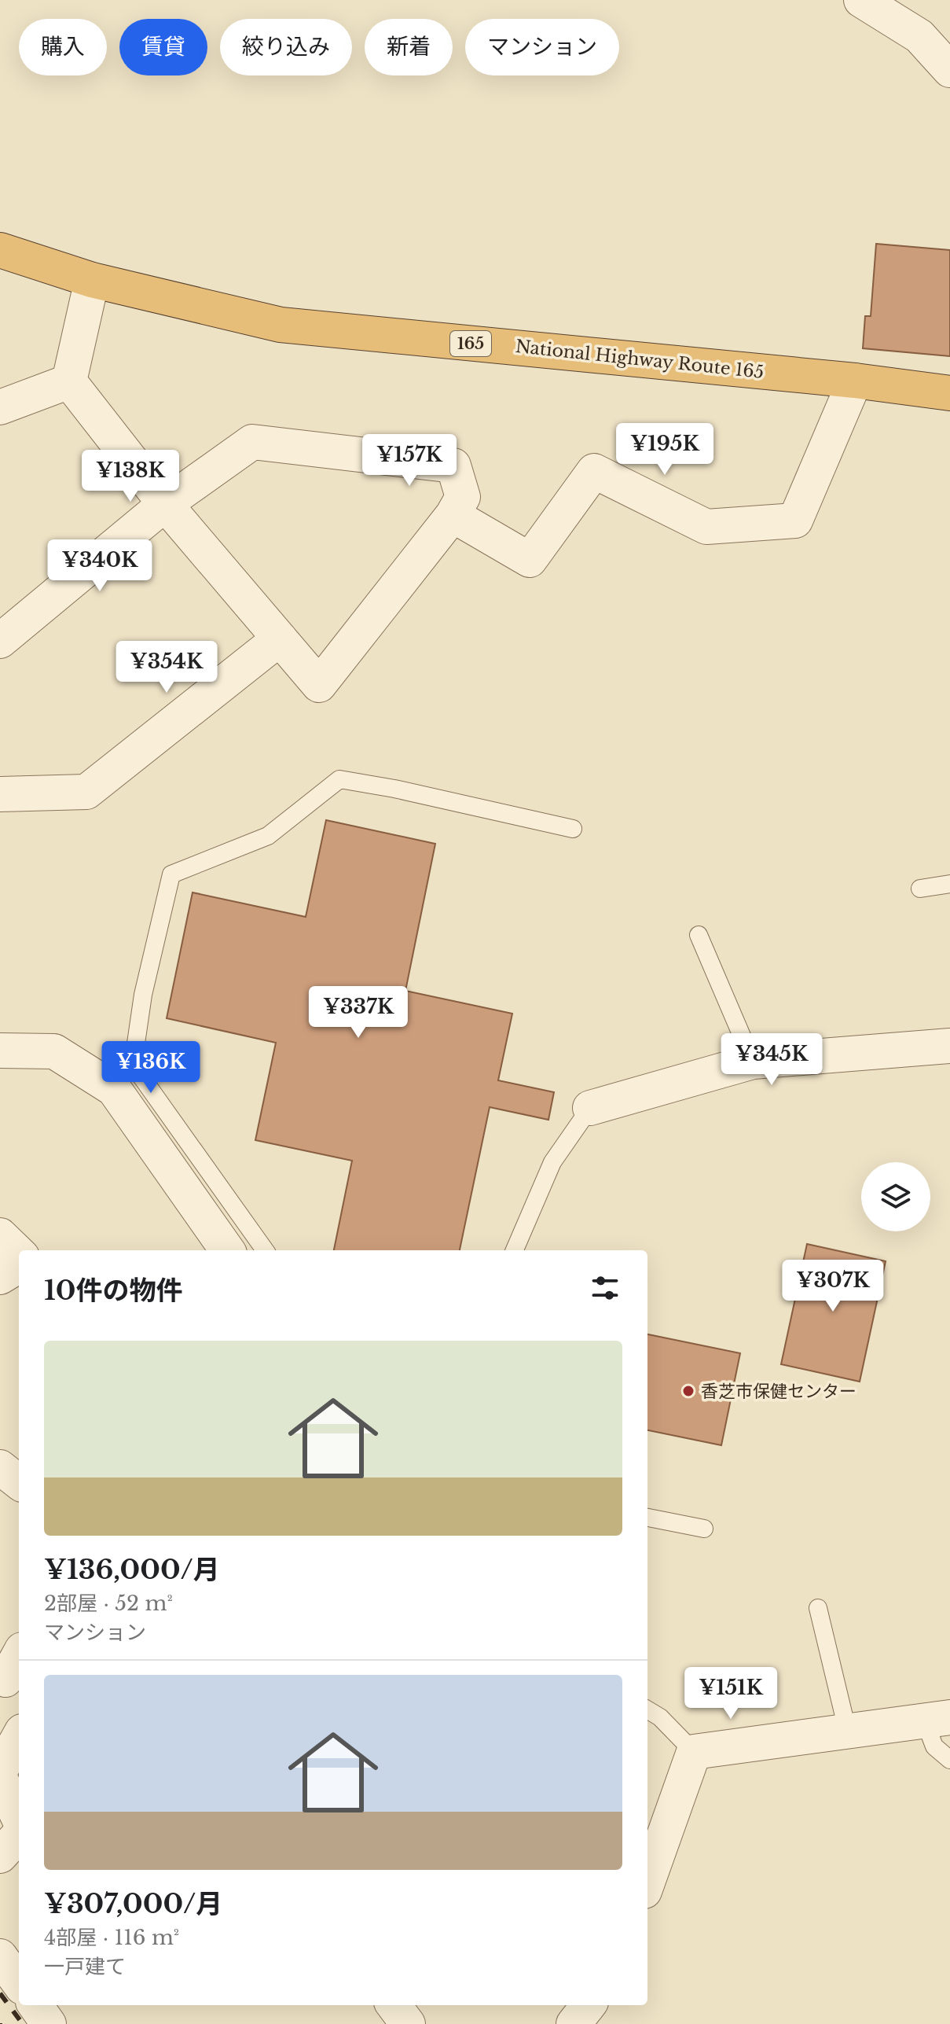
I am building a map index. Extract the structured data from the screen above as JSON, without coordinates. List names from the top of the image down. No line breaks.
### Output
{"streets":{"highway":["165","National Highway Route 165"]},"places":["香芝市保健センター"],"page":{"chip":["購入","賃貸","絞り込み","新着","マンション"],"price":["¥195K","¥157K","¥138K","¥340K","¥354K","¥337K","¥345K","¥136K","¥307K","¥151K"],"heading":"10件の物件","list":[{"name":"¥136,000/月","note":"2部屋 · 52 m² · マンション"},{"name":"¥307,000/月","note":"4部屋 · 116 m² · 一戸建て"}]}}
